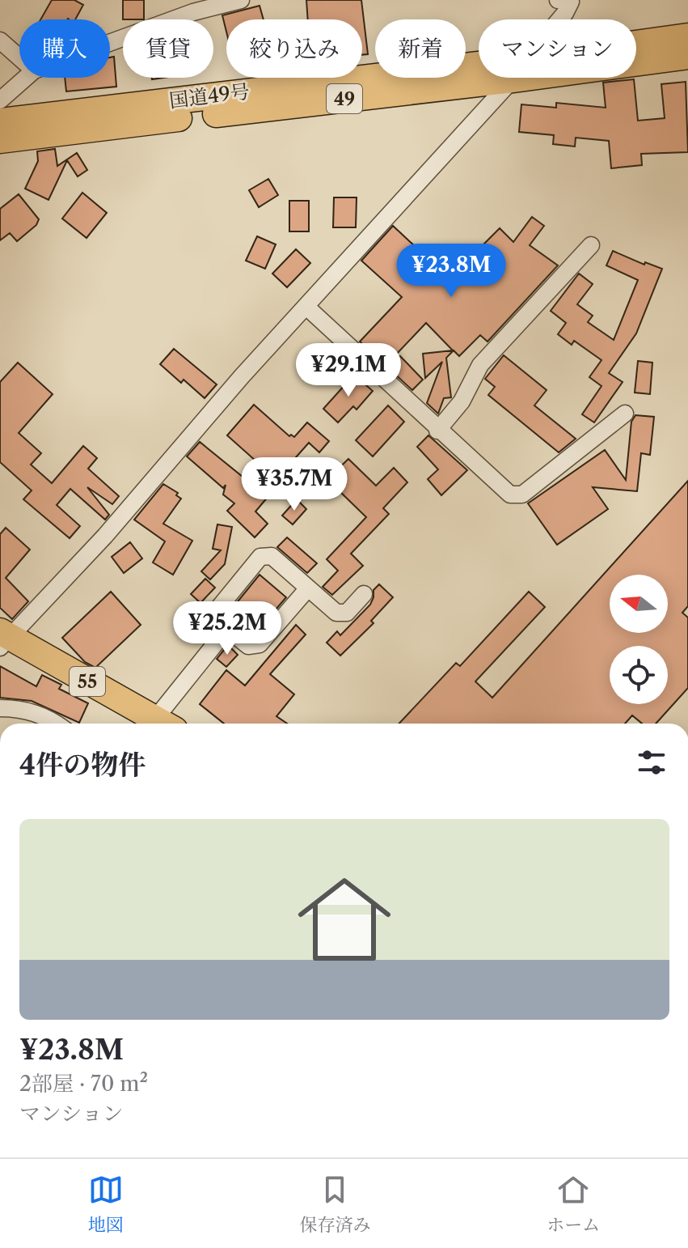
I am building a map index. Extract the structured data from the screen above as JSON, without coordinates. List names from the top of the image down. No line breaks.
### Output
{"streets":{"main road":["国道49号","49","55"]},"north":"left","page":{"chip":["購入","賃貸","絞り込み","新着","マンション"],"price":["¥23.8M","¥29.1M","¥35.7M","¥25.2M"],"heading":"4件の物件","list":[{"name":"¥23.8M","note":"2部屋 · 70 m² · マンション"}],"tabs":["地図","保存済み","ホーム"]}}
